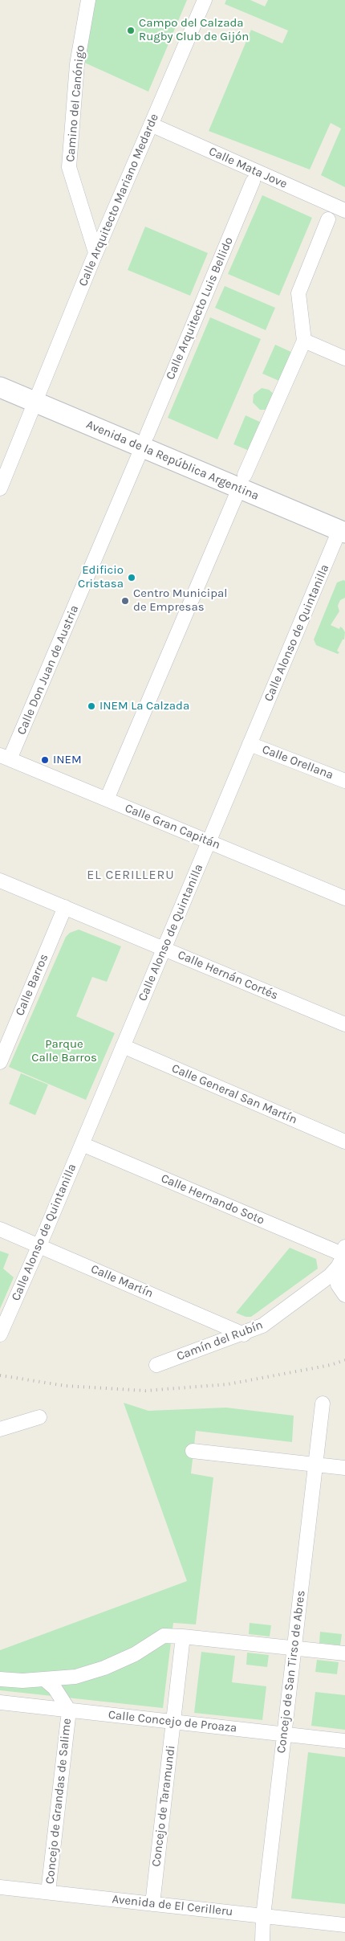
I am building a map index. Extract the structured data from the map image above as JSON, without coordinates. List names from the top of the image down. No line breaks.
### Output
{"streets":{"street":["Camino del Canónigo","Calle Mata Jove","Calle Arquitecto Mariano Medarde","Calle Arquitecto Luis Bellido","Avenida de la República Argentina","Calle Alonso de Quintanilla","Calle Don Juan de Austria","Calle Orellana","Calle Gran Capitán","Calle Hernán Cortés","Calle Barros","Calle General San Martín","Calle Hernando Soto","Calle Martín","Camín del Rubín","Concejo de San Tirso de Abres","Calle Concejo de Proaza","Concejo de Grandas de Salime","Concejo de Taramundi","Avenida de El Cerilleru"]},"crossings":[["Camino del Canónigo","Calle Arquitecto Mariano Medarde"],["Calle Mata Jove","Calle Arquitecto Mariano Medarde"],["Calle Arquitecto Mariano Medarde","Avenida de la República Argentina"],["Calle Arquitecto Luis Bellido","Avenida de la República Argentina"],["Calle Arquitecto Luis Bellido","Calle Don Juan de Austria"],["Avenida de la República Argentina","Calle Alonso de Quintanilla"],["Avenida de la República Argentina","Calle Don Juan de Austria"],["Calle Alonso de Quintanilla","Calle Orellana"],["Calle Alonso de Quintanilla","Calle Gran Capitán"],["Calle Alonso de Quintanilla","Calle Hernán Cortés"],["Calle Alonso de Quintanilla","Calle General San Martín"],["Calle Alonso de Quintanilla","Calle Hernando Soto"],["Calle Alonso de Quintanilla","Calle Martín"],["Calle Don Juan de Austria","Calle Gran Capitán"],["Calle Hernán Cortés","Calle Barros"],["Calle Hernando Soto","Camín del Rubín"],["Calle Martín","Camín del Rubín"],["Concejo de San Tirso de Abres","Calle Concejo de Proaza"],["Concejo de San Tirso de Abres","Avenida de El Cerilleru"],["Calle Concejo de Proaza","Concejo de Grandas de Salime"],["Calle Concejo de Proaza","Concejo de Taramundi"],["Concejo de Grandas de Salime","Avenida de El Cerilleru"],["Concejo de Taramundi","Avenida de El Cerilleru"]],"districts":["EL CERILLERU"],"parks":["Parque Calle Barros"],"places":["Campo del Calzada Rugby Club de Gijón","Edificio Cristasa","Centro Municipal de Empresas","INEM La Calzada","INEM"]}
